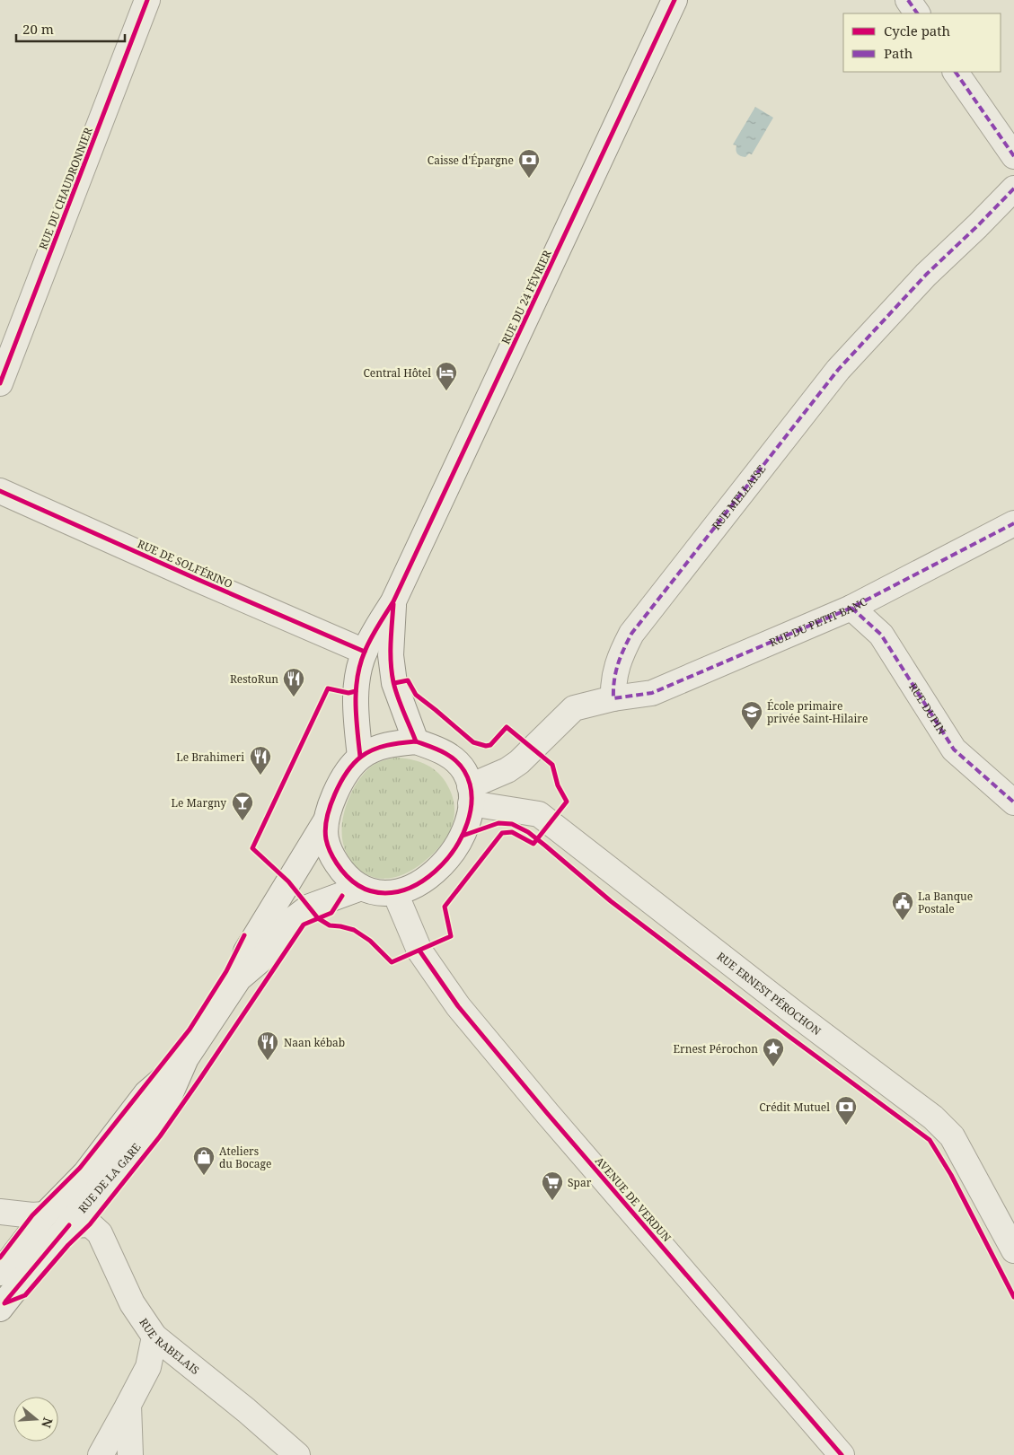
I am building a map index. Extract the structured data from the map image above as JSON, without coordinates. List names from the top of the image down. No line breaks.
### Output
{"streets":{"street":["RUE DU CHAUDRONNIER","RUE DU 24 FÉVRIER","RUE MELLAISE","RUE DE SOLFÉRINO","RUE DU PETIT BANC","RUE DUPIN","RUE ERNEST PÉROCHON","RUE DE LA GARE","AVENUE DE VERDUN","RUE RABELAIS"]},"crossings":[["RUE DU 24 FÉVRIER","RUE DE SOLFÉRINO"],["RUE DU 24 FÉVRIER","RUE ERNEST PÉROCHON"],["RUE DU 24 FÉVRIER","RUE DE LA GARE"],["RUE DU 24 FÉVRIER","AVENUE DE VERDUN"],["RUE MELLAISE","RUE DU PETIT BANC"],["RUE DU PETIT BANC","RUE DUPIN"],["RUE ERNEST PÉROCHON","RUE DE LA GARE"],["RUE ERNEST PÉROCHON","AVENUE DE VERDUN"],["RUE DE LA GARE","AVENUE DE VERDUN"],["RUE DE LA GARE","RUE RABELAIS"]],"places":{"bank":["Caisse d'Épargne","Crédit Mutuel"],"hotel":["Central Hôtel"],"restaurant":["RestoRun","Le Brahimeri","Naan kébab"],"school or university":["École primaire privée Saint-Hilaire"],"bar":["Le Margny"],"public building":["La Banque Postale"],"place":["Ernest Pérochon"],"shop":["Ateliers du Bocage"],"supermarket":["Spar"]},"legend":["Cycle path","Path"],"scale_bar":"20 m","north":"right"}
